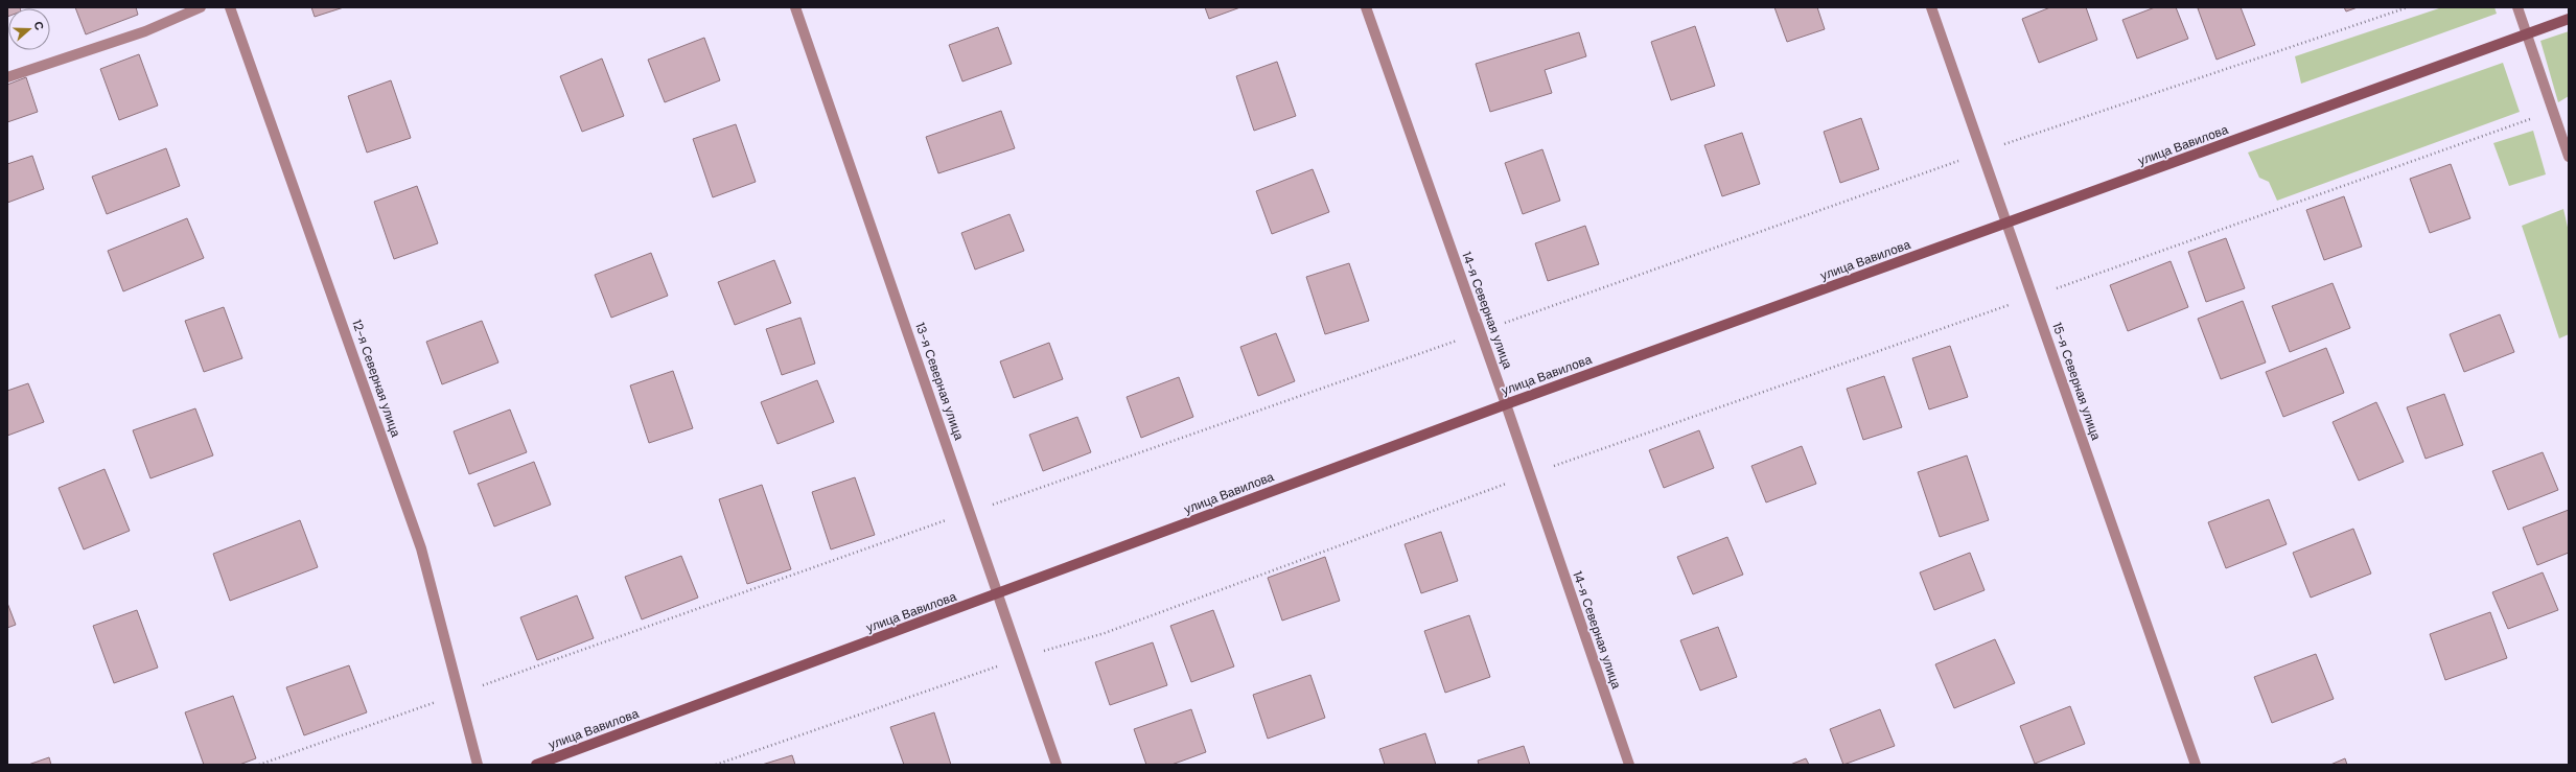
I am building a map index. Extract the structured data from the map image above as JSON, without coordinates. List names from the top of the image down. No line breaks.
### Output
{"streets":{"street":["улица Вавилова","14-я Северная улица","12-я Северная улица","13-я Северная улица","15-я Северная улица"]},"crossings":[["улица Вавилова","14-я Северная улица"],["улица Вавилова","13-я Северная улица"],["улица Вавилова","15-я Северная улица"]],"north":"right"}
